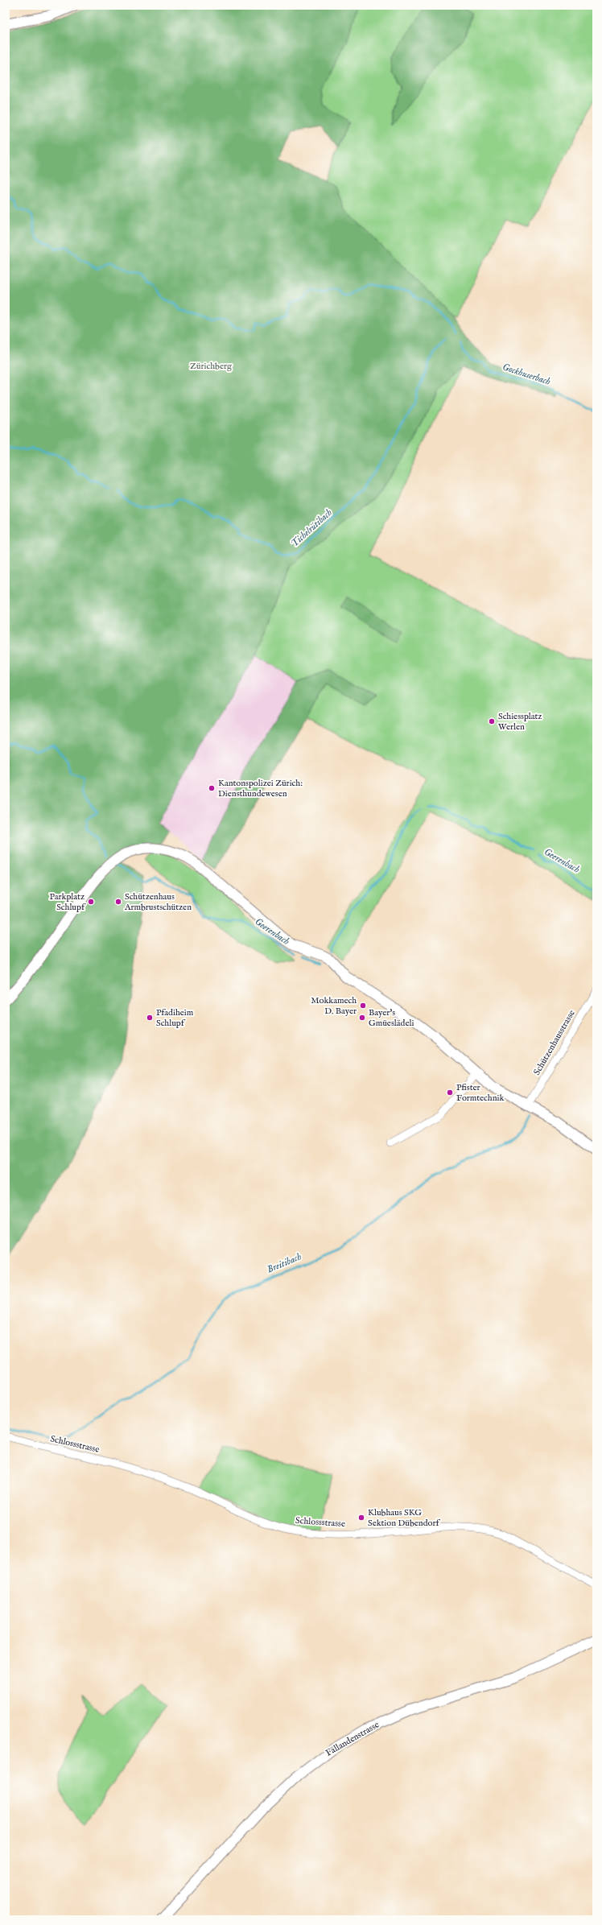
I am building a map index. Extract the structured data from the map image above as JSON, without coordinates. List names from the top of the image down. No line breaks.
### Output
{"streets":{"street":["Schützenhausstrasse","Schlossstrasse","Fällandenstrasse"]},"water":["Gockhuserbach","Tichelrütibach","Geerenbach","Breitibach"],"parks":["Zürichberg"],"places":["Schiessplatz Werlen","Kantonspolizei Zürich: Diensthundewesen","Parkplatz Schlupf","Schützenhaus Armbrustschützen","Mokkamech D. Bayer","Pfadiheim Schlupf","Bayer's Gmüeslädeli","Pfister Formtechnik","Klubhaus SKG Sektion Dübendorf"]}
